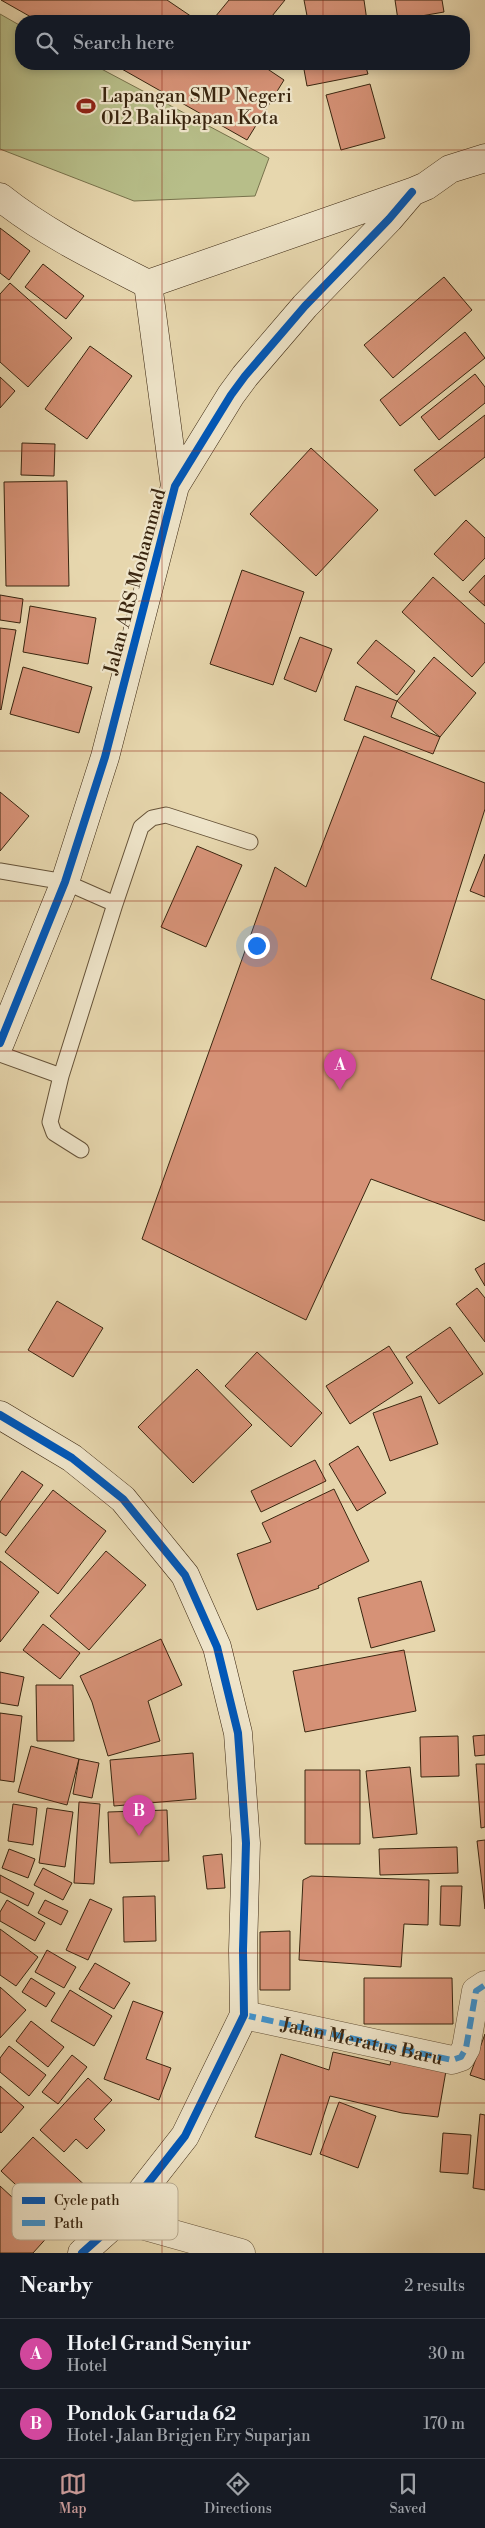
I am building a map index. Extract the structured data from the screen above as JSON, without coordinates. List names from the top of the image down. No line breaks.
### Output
{"streets":{"street":["Jalan ARS Mohammad","Jalan Meratus Baru"]},"places":{"sports":["Lapangan SMP Negeri 012 Balikpapan Kota"]},"legend":["Cycle path","Path"],"page":{"search":"Search here","pins":["A","B"],"heading":["Nearby","2 results"],"list":[{"mark":"A","name":"Hotel Grand Senyiur","note":"Hotel","value":"30 m"},{"mark":"B","name":"Pondok Garuda 62","note":"Hotel · Jalan Brigjen Ery Suparjan","value":"170 m"}],"nav":["Map","Directions","Saved"]}}
